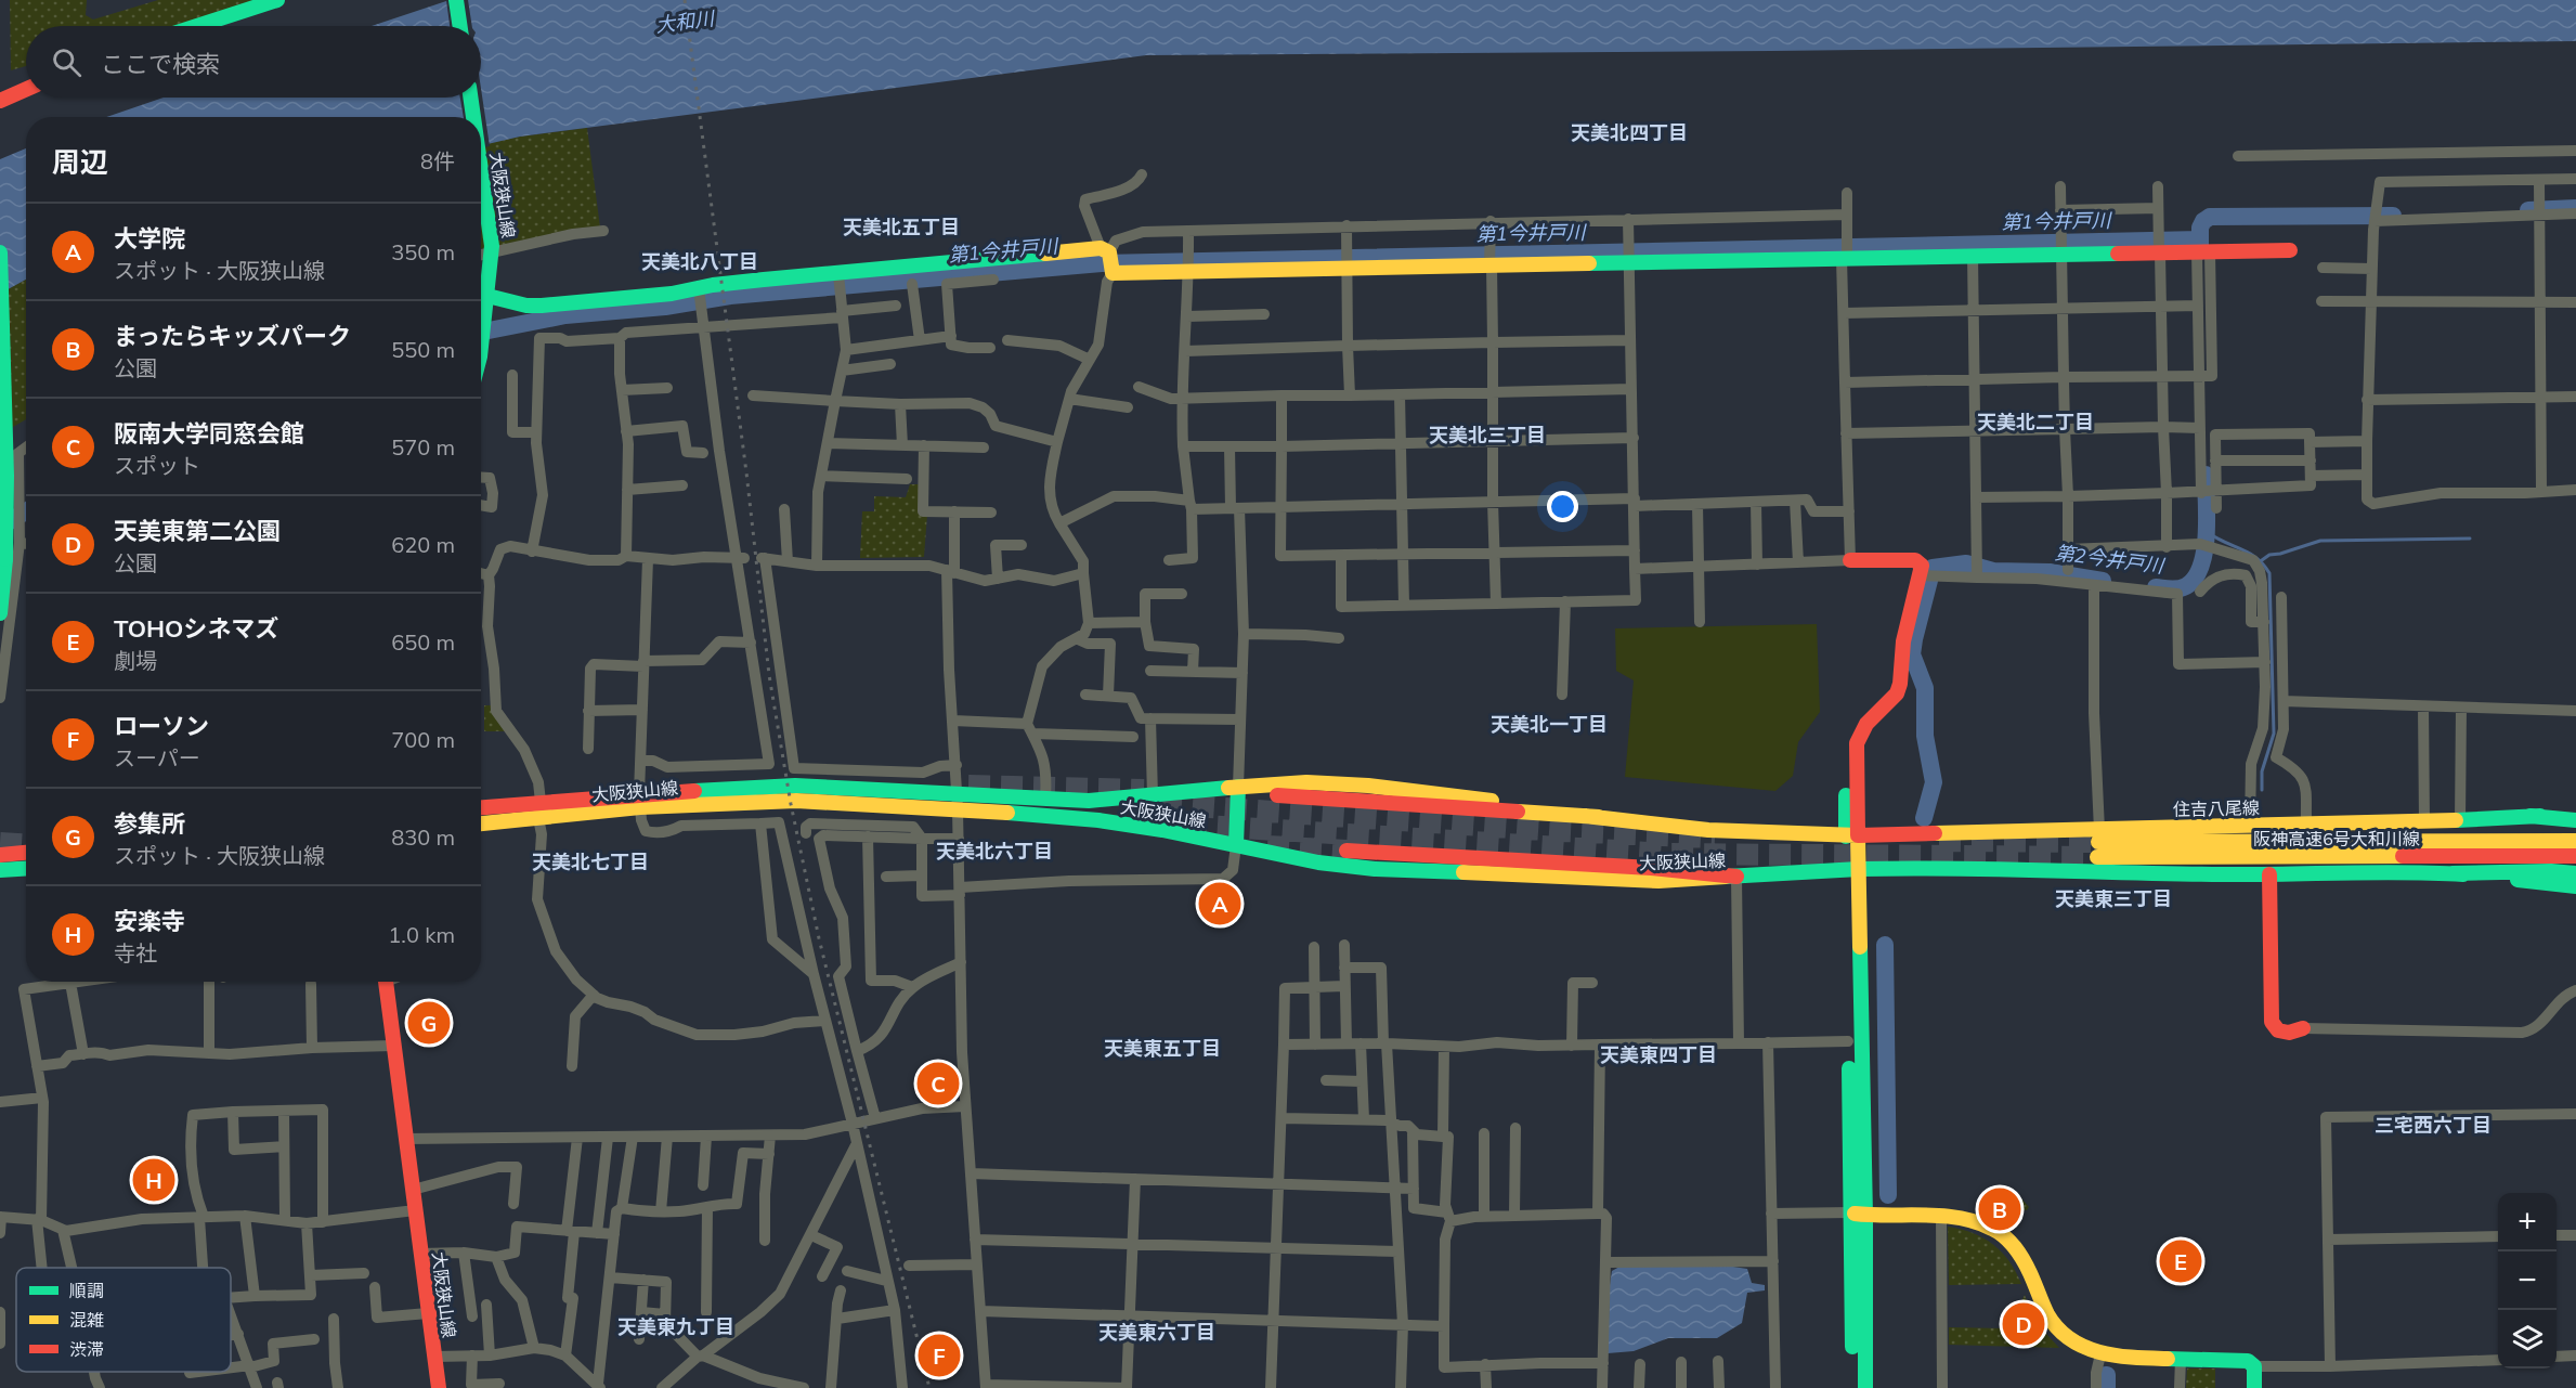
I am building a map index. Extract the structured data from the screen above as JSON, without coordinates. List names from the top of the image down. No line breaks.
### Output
{"streets":{"main road":["大阪狭山線","住吉八尾線","阪神高速6号大和川線"]},"crossings":[["大阪狭山線","住吉八尾線"],["住吉八尾線","阪神高速6号大和川線"]],"districts":["天美北四丁目","天美北五丁目","天美北八丁目","天美北二丁目","天美北三丁目","天美北一丁目","天美北六丁目","天美北七丁目","天美東三丁目","天美東五丁目","天美東四丁目","三宅西六丁目","天美東九丁目","天美東六丁目"],"water":["大和川","第1今井戸川","第2今井戸川"],"legend":["順調","混雑","渋滞"],"page":{"search":"ここで検索","heading":["周辺","8件"],"list":[{"mark":"A","name":"大学院","note":"スポット · 大阪狭山線","value":"350 m"},{"mark":"B","name":"まったらキッズパーク","note":"公園","value":"550 m"},{"mark":"C","name":"阪南大学同窓会館","note":"スポット","value":"570 m"},{"mark":"D","name":"天美東第二公園","note":"公園","value":"620 m"},{"mark":"E","name":"TOHOシネマズ","note":"劇場","value":"650 m"},{"mark":"F","name":"ローソン","note":"スーパー","value":"700 m"},{"mark":"G","name":"参集所","note":"スポット · 大阪狭山線","value":"830 m"},{"mark":"H","name":"安楽寺","note":"寺社","value":"1.0 km"}],"pins":["A","G","C","H","B","E","D","F"],"map_buttons":["+","−"]}}
